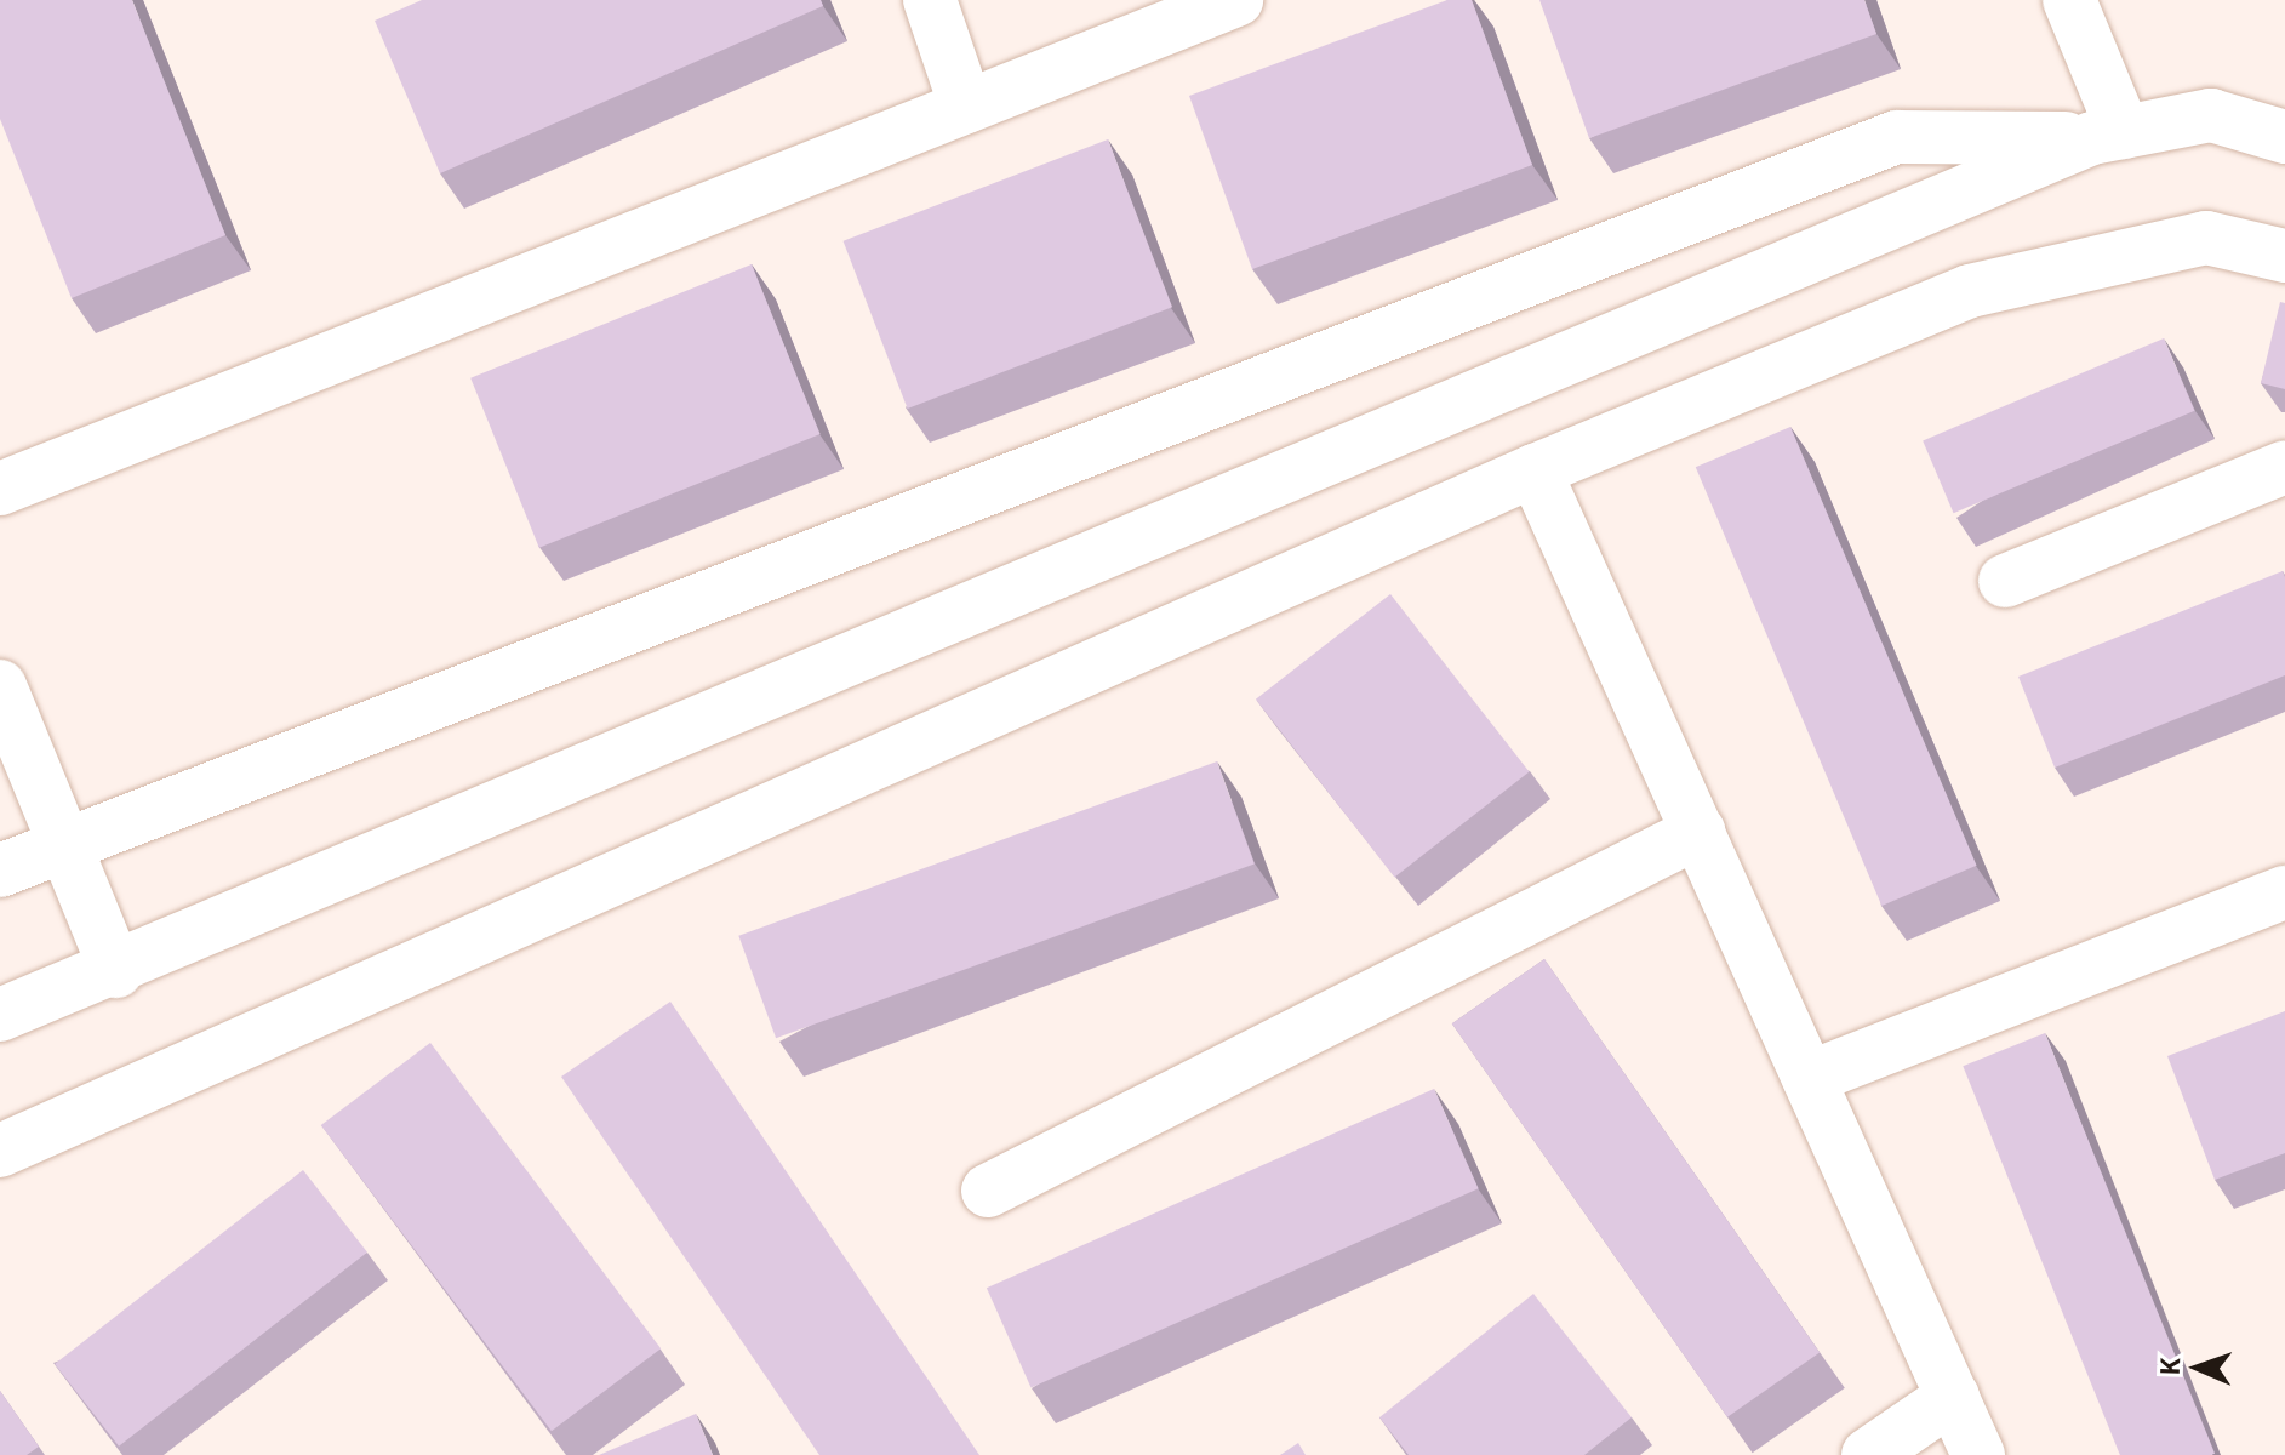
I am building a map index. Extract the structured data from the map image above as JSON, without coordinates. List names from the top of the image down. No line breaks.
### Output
{"north":"left"}
